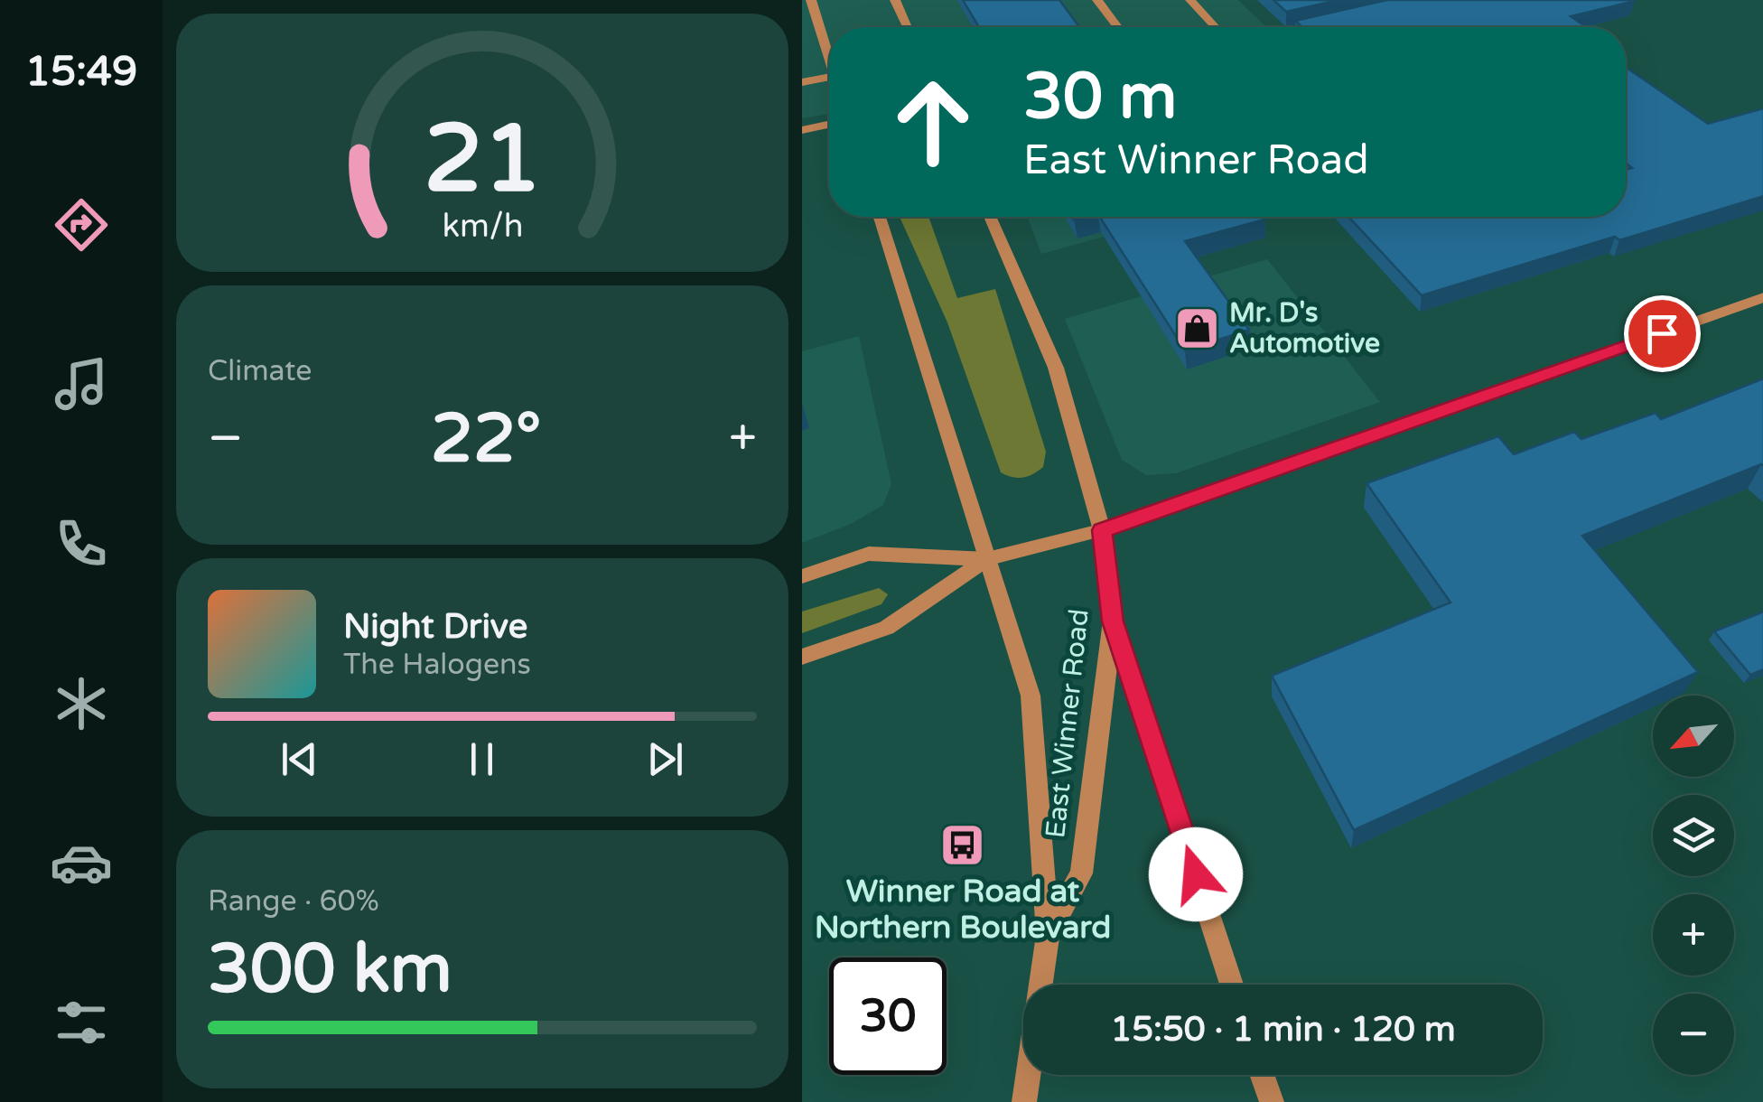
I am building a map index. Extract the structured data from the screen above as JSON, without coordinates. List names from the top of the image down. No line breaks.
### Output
{"streets":{"street":["East Winner Road"]},"places":{"shop":["Mr. D's Automotive"],"bus stop":["Winner Road at Northern Boulevard"]},"north":"bottom left","page":{"tabs":"15:49","turn":["30 m","East Winner Road"],"tile":["Climate",["Range · 60%","300 km"]],"heat":["−","22°","+"],"song":["Night Drive","The Halogens"],"map_buttons":["+","−"],"limit":"30","trip":"15:50 · 1 min · 120 m","gauge":["21","km/h"]}}
